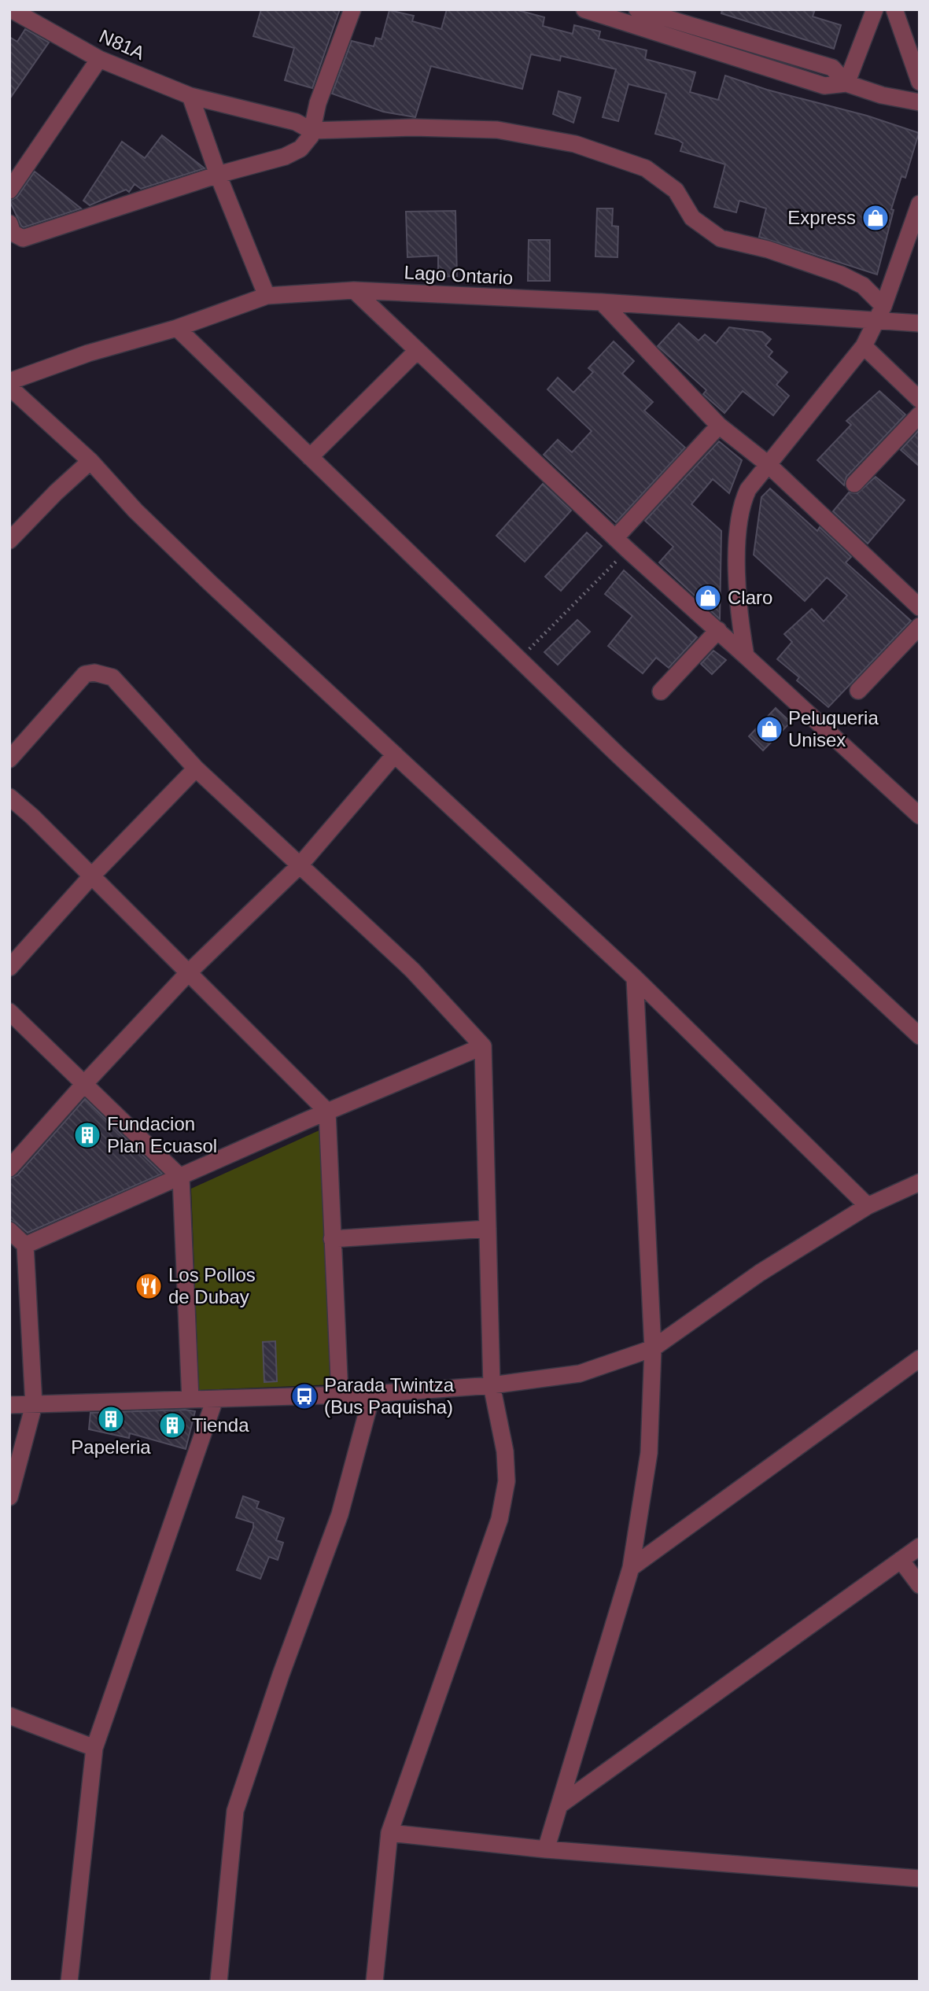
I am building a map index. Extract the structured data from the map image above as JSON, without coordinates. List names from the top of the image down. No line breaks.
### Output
{"streets":{"street":["N81A","Lago Ontario"]},"places":{"shop":["Express","Claro","Peluqueria Unisex"],"building":["Fundacion Plan Ecuasol","Papeleria","Tienda"],"restaurant":["Los Pollos de Dubay"],"bus stop":["Parada Twintza (Bus Paquisha)"]}}
